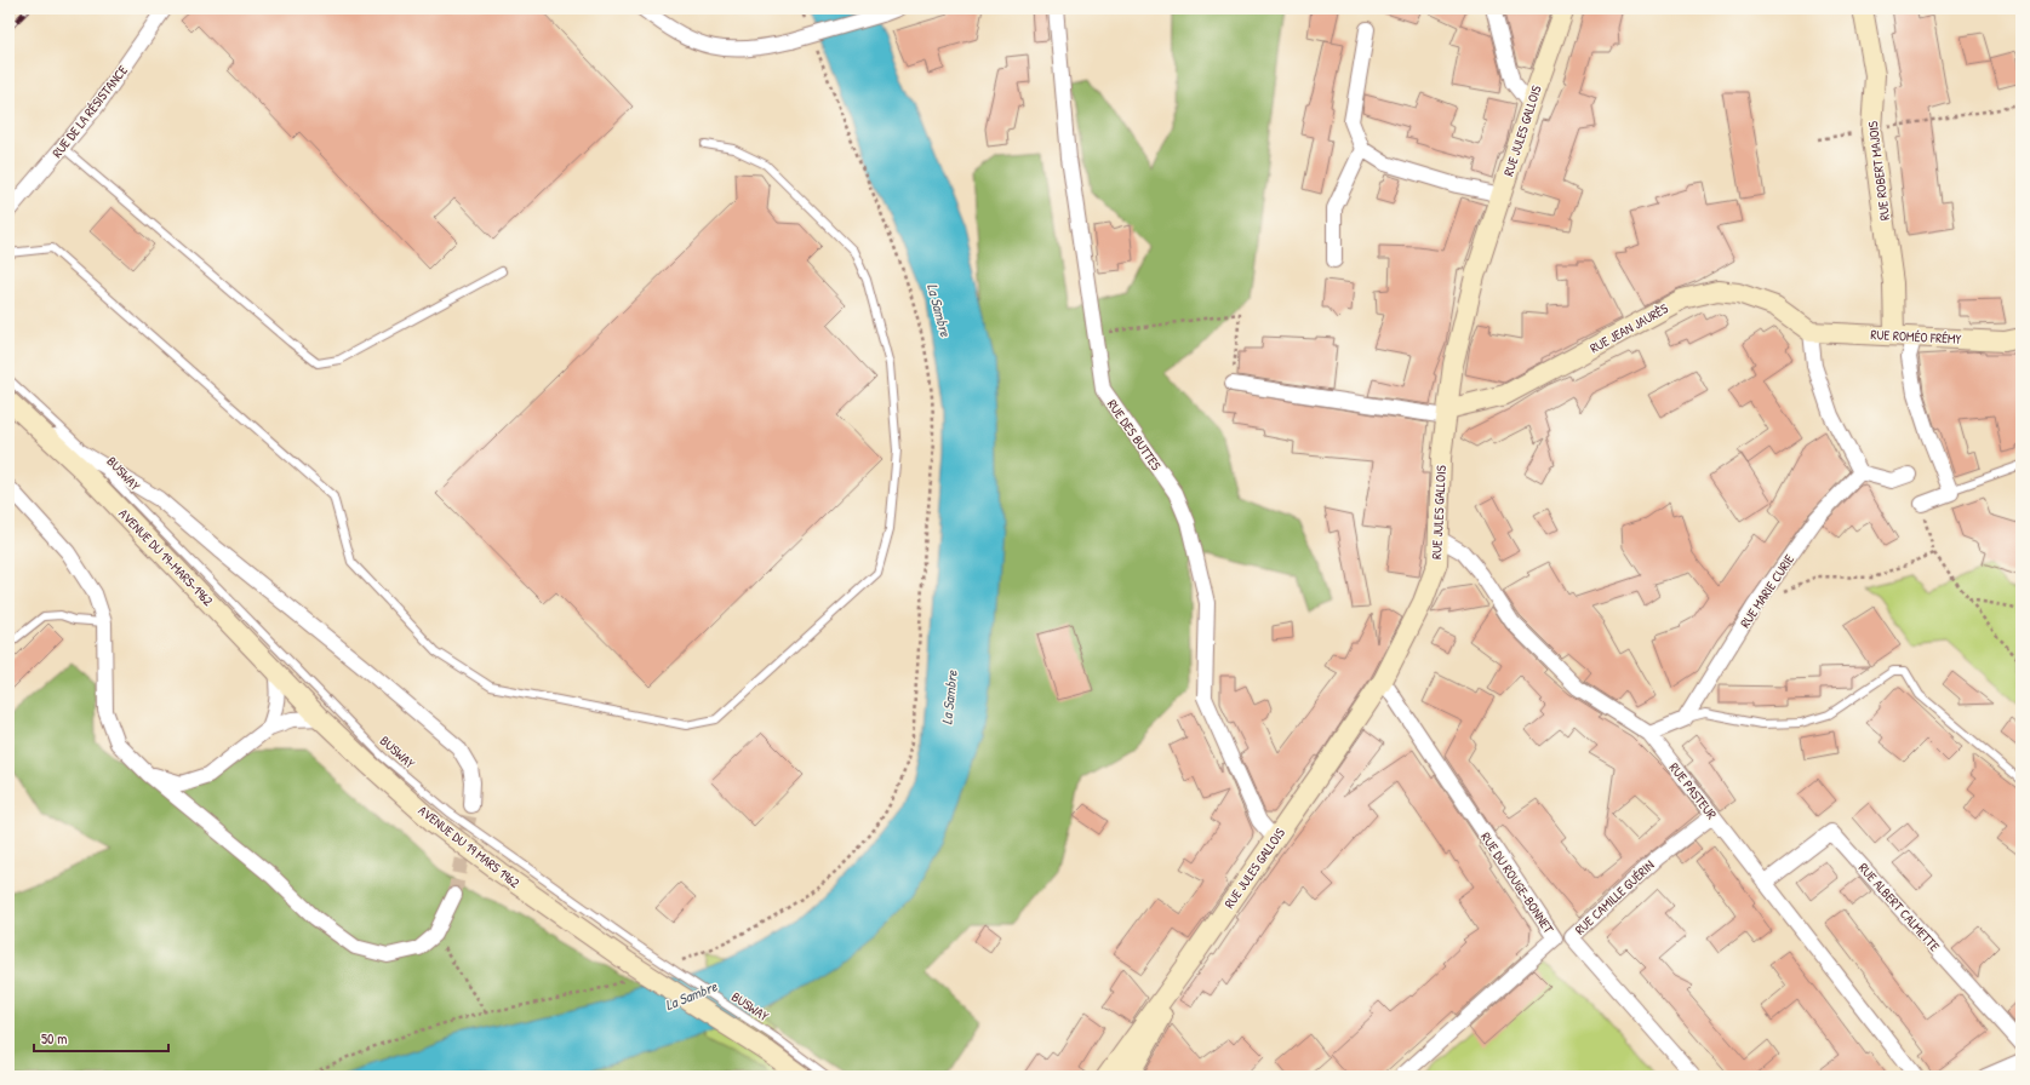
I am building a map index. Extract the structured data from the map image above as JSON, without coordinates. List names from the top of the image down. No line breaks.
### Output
{"streets":{"street":["RUE DE LA RÉSISTANCE","RUE JULES GALLOIS","RUE ROBERT MAJOIS","RUE JEAN JAURÈS","RUE ROMÉO FRÉMY","RUE DES BUTTES","AVENUE DU 19-MARS-1962","RUE MARIE CURIE","RUE PASTEUR","AVENUE DU 19 MARS 1962","RUE DU ROUGE-BONNET","RUE CAMILLE GUÉRIN","RUE ALBERT CALMETTE"],"lane":["BUSWAY"]},"crossings":[["RUE JULES GALLOIS","RUE JEAN JAURÈS"],["RUE JULES GALLOIS","RUE DES BUTTES"],["RUE JULES GALLOIS","RUE PASTEUR"],["RUE JULES GALLOIS","RUE DU ROUGE-BONNET"],["RUE ROBERT MAJOIS","RUE ROMÉO FRÉMY"],["RUE JEAN JAURÈS","RUE ROMÉO FRÉMY"],["BUSWAY","AVENUE DU 19 MARS 1962"],["AVENUE DU 19-MARS-1962","AVENUE DU 19 MARS 1962"],["RUE PASTEUR","RUE CAMILLE GUÉRIN"],["RUE PASTEUR","RUE ALBERT CALMETTE"]],"water":["La Sambre"],"scale_bar":"50 m"}
